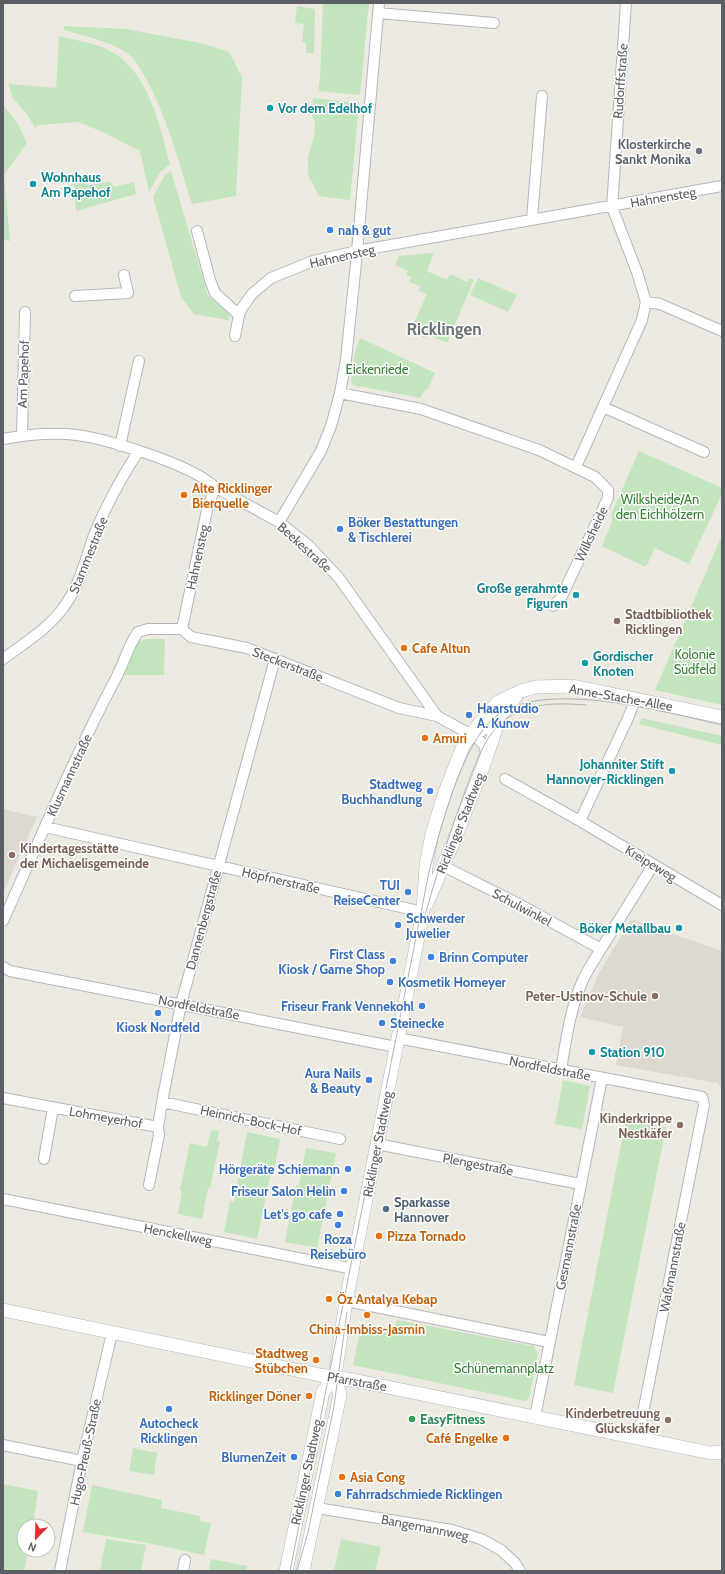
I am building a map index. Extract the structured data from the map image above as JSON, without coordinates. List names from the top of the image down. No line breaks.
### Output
{"streets":{"street":["Rudorffstraße","Hahnensteg","Am Papehof","Wilksheide","Beekestraße","Stammestraße","Steckerstraße","Anne-Stache-Allee","Klusmannstraße","Ricklinger Stadtweg","Kreipeweg","Höpfnerstraße","Schulwinkel","Dannenbergstraße","Nordfeldstraße","Lohmeyerhof","Heinrich-Bock-Hof","Plengestraße","Henckellweg","Gesmannstraße","Waßmannstraße","Pfarrstraße","Hugo-Preuß-Straße","Bangemannweg"]},"crossings":[["Rudorffstraße","Hahnensteg"],["Hahnensteg","Beekestraße"],["Hahnensteg","Steckerstraße"],["Am Papehof","Beekestraße"],["Beekestraße","Stammestraße"],["Beekestraße","Steckerstraße"],["Beekestraße","Anne-Stache-Allee"],["Beekestraße","Ricklinger Stadtweg"],["Steckerstraße","Klusmannstraße"],["Steckerstraße","Dannenbergstraße"],["Anne-Stache-Allee","Ricklinger Stadtweg"],["Klusmannstraße","Höpfnerstraße"],["Ricklinger Stadtweg","Höpfnerstraße"],["Ricklinger Stadtweg","Schulwinkel"],["Ricklinger Stadtweg","Nordfeldstraße"],["Ricklinger Stadtweg","Plengestraße"],["Ricklinger Stadtweg","Henckellweg"],["Ricklinger Stadtweg","Pfarrstraße"],["Ricklinger Stadtweg","Bangemannweg"],["Höpfnerstraße","Dannenbergstraße"],["Dannenbergstraße","Nordfeldstraße"],["Dannenbergstraße","Lohmeyerhof"],["Dannenbergstraße","Heinrich-Bock-Hof"],["Nordfeldstraße","Gesmannstraße"],["Nordfeldstraße","Waßmannstraße"],["Plengestraße","Gesmannstraße"],["Gesmannstraße","Pfarrstraße"],["Waßmannstraße","Pfarrstraße"],["Pfarrstraße","Hugo-Preuß-Straße"]],"districts":["Ricklingen"],"parks":["Eickenriede","Wilksheide/An den Eichhölzern","Kolonie Südfeld","Schünemannplatz"],"places":["Vor dem Edelhof","Klosterkirche Sankt Monika","Wohnhaus Am Papehof","nah & gut","Alte Ricklinger Bierquelle","Böker Bestattungen & Tischlerei","Große gerahmte Figuren","Stadtbibliothek Ricklingen","Cafe Altun","Gordischer Knoten","Haarstudio A. Kunow","Amuri","Johanniter Stift Hannover-Ricklingen","Stadtweg Buchhandlung","Kindertagesstätte der Michaelisgemeinde","TUI ReiseCenter","Schwerder Juwelier","Böker Metallbau","Brinn Computer","First Class Kiosk / Game Shop","Kosmetik Homeyer","Peter-Ustinov-Schule","Friseur Frank Vennekohl","Kiosk Nordfeld","Steinecke","Station 910","Aura Nails & Beauty","Kinderkrippe Nestkäfer","Hörgeräte Schiemann","Friseur Salon Helin","Sparkasse Hannover","Let's go cafe","Roza Reisebüro","Pizza Tornado","Öz Antalya Kebap","China-Imbiss-Jasmin","Stadtweg Stübchen","Ricklinger Döner","Autocheck Ricklingen","EasyFitness","Kinderbetreuung Glückskäfer","Café Engelke","BlumenZeit","Asia Cong","Fahrradschmiede Ricklingen"],"north":"bottom left"}
